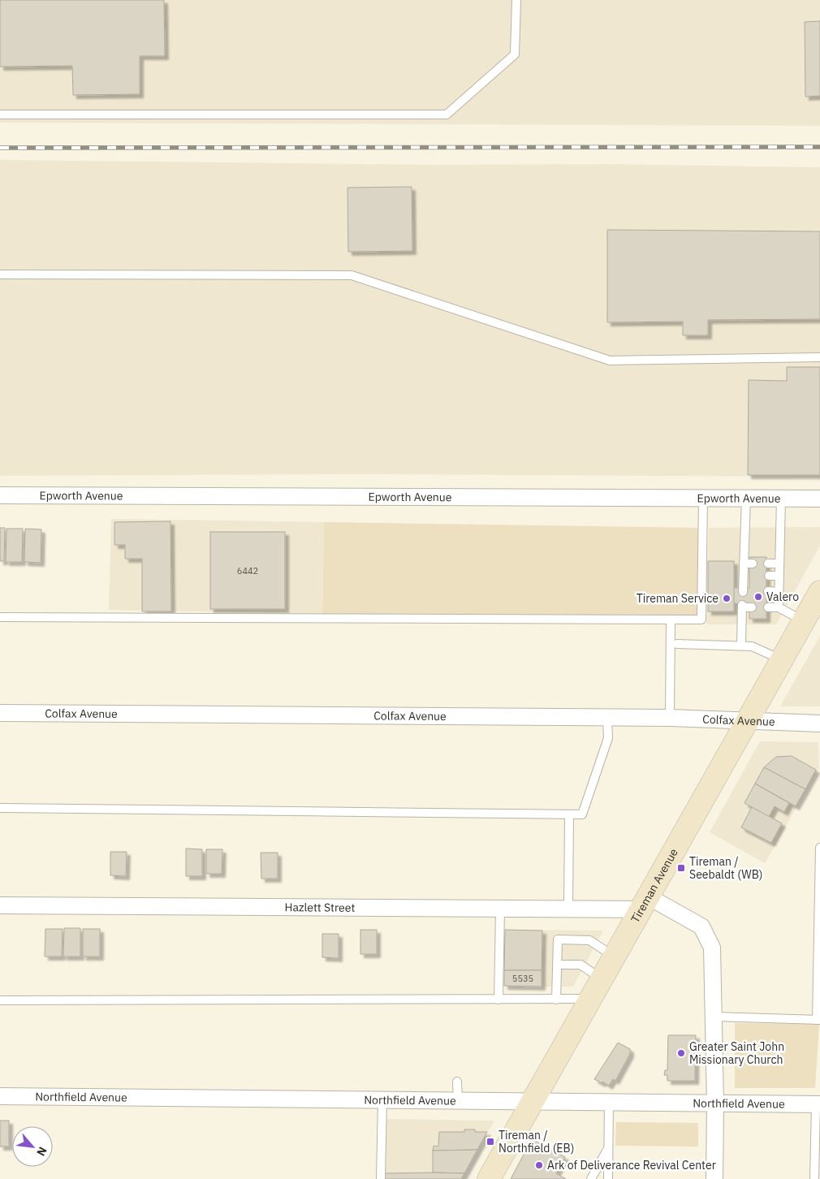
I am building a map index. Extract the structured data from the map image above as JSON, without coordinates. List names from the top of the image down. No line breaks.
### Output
{"streets":{"street":["Epworth Avenue","Colfax Avenue","Tireman Avenue","Hazlett Street","Northfield Avenue"]},"crossings":[["Colfax Avenue","Tireman Avenue"],["Tireman Avenue","Hazlett Street"],["Tireman Avenue","Northfield Avenue"]],"places":{"other":["Valero","Tireman Service","Greater Saint John Missionary Church","Ark of Deliverance Revival Center"],"transit":["Tireman / Seebaldt (WB)","Tireman / Northfield (EB)"]},"house_numbers":["6442","5535"],"north":"bottom right"}
